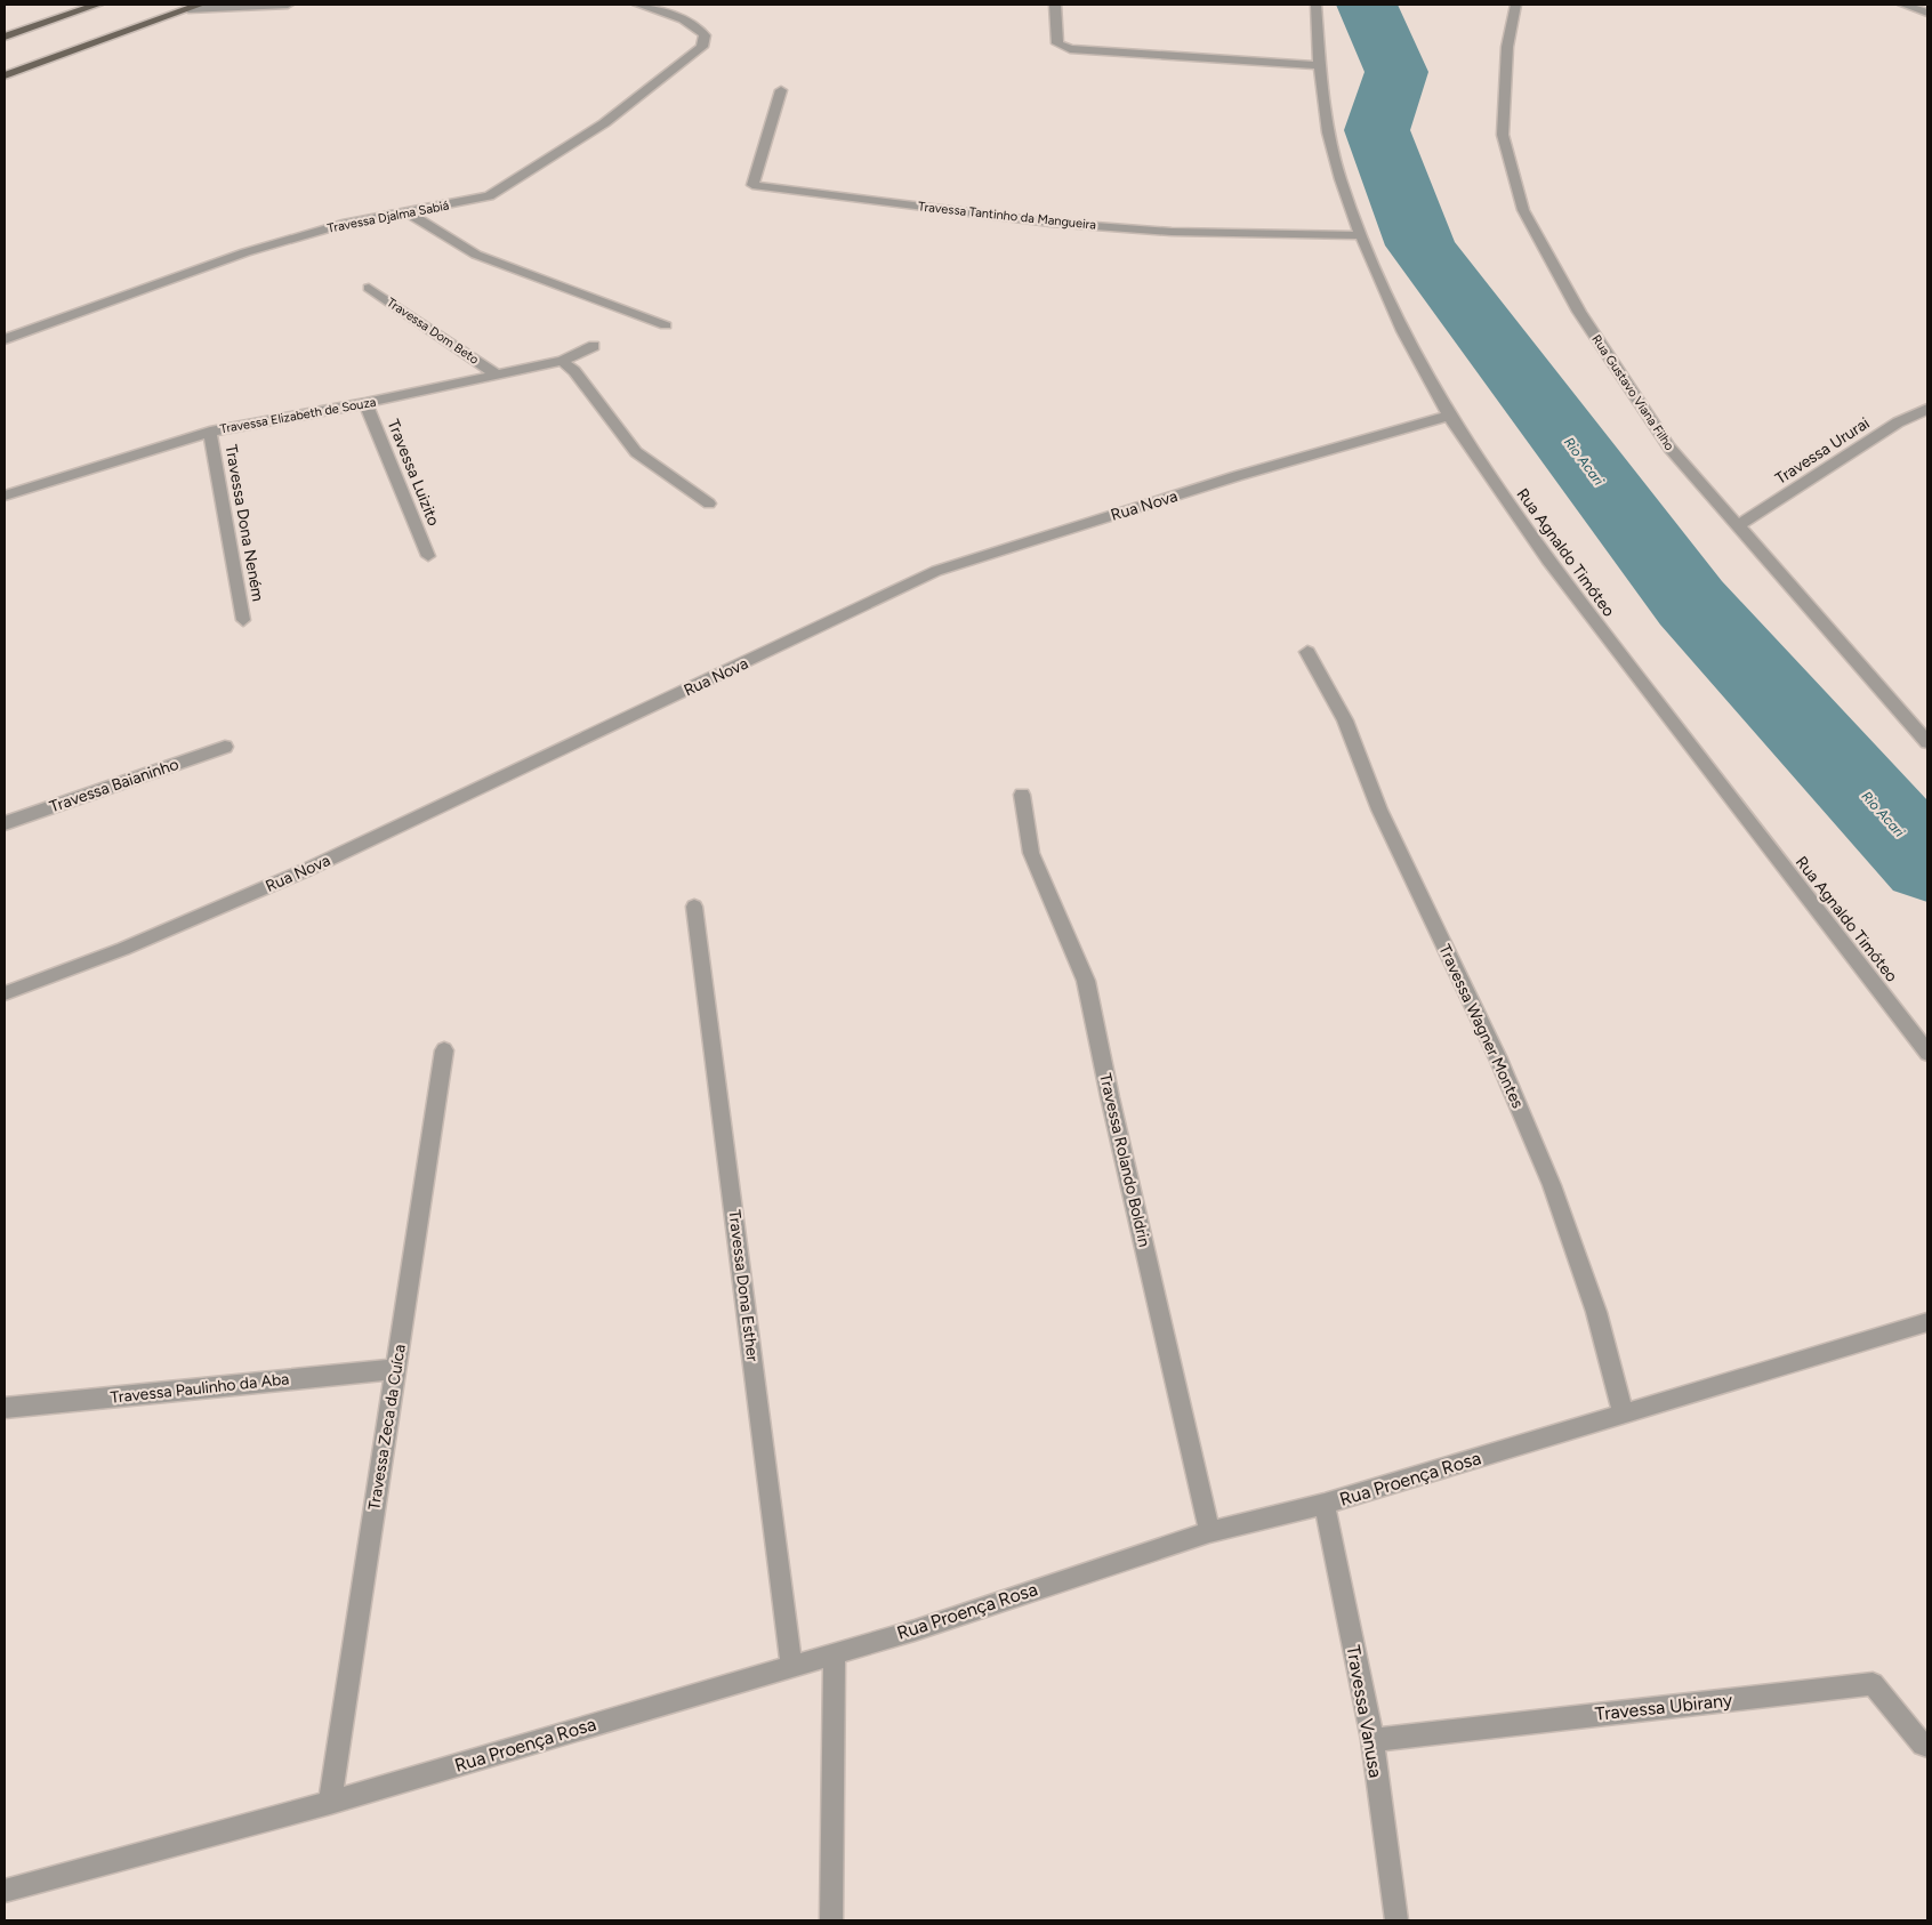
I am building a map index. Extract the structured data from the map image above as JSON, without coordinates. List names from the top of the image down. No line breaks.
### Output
{"streets":{"street":["Travessa Tantinho da Mangueira","Travessa Djalma Sabiá","Travessa Dom Beto","Rua Gustavo Viana Filho","Travessa Elizabeth de Souza","Travessa Ururai","Travessa Luizito","Rua Nova","Travessa Dona Neném","Rua Agnaldo Timóteo","Travessa Baianinho","Travessa Wagner Montes","Travessa Rolando Boldrin","Travessa Dona Esther","Travessa Paulinho da Aba","Travessa Zeca da Cuíca","Rua Proença Rosa","Travessa Ubirany","Travessa Vanusa"]},"crossings":[["Travessa Tantinho da Mangueira","Rua Agnaldo Timóteo"],["Travessa Dom Beto","Travessa Elizabeth de Souza"],["Rua Gustavo Viana Filho","Travessa Ururai"],["Travessa Elizabeth de Souza","Travessa Luizito"],["Travessa Elizabeth de Souza","Travessa Dona Neném"],["Rua Nova","Rua Agnaldo Timóteo"],["Travessa Wagner Montes","Rua Proença Rosa"],["Travessa Rolando Boldrin","Rua Proença Rosa"],["Travessa Dona Esther","Rua Proença Rosa"],["Travessa Paulinho da Aba","Travessa Zeca da Cuíca"],["Travessa Zeca da Cuíca","Rua Proença Rosa"],["Rua Proença Rosa","Travessa Vanusa"],["Travessa Ubirany","Travessa Vanusa"]],"water":["Rio Acari"]}
